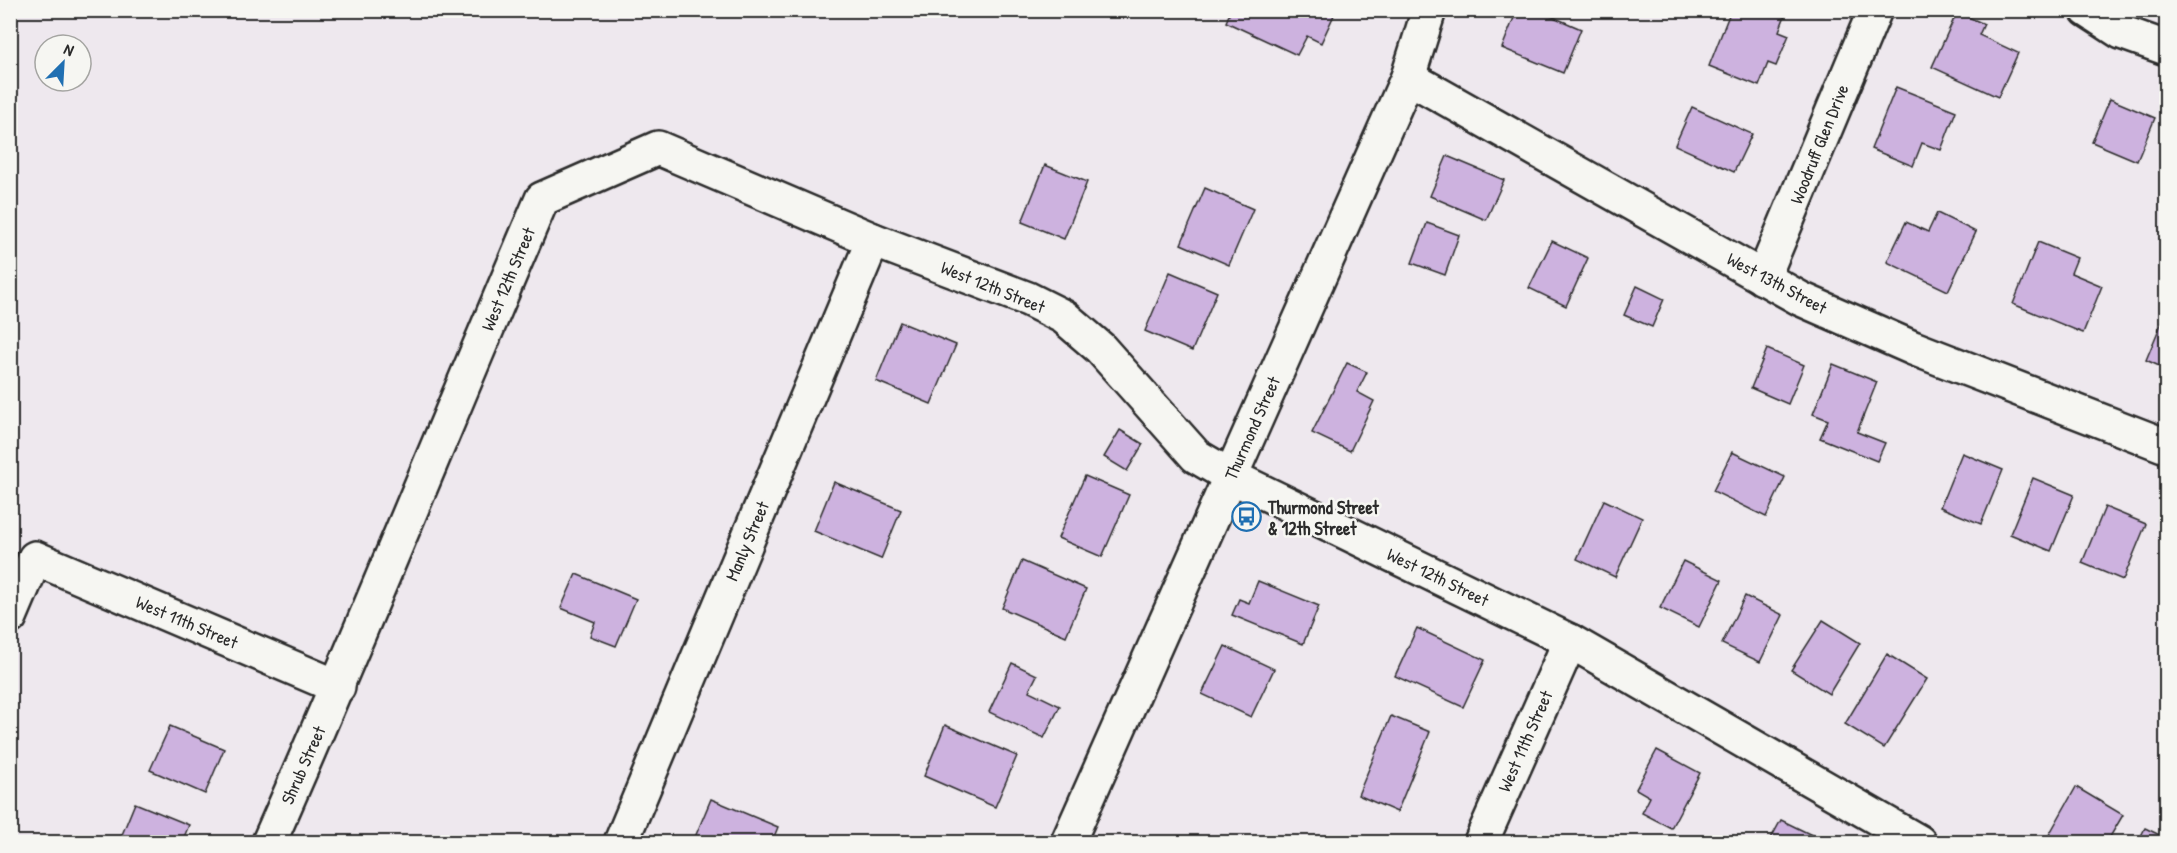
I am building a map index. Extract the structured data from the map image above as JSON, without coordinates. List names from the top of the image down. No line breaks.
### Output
{"streets":{"street":["Woodruff Glen Drive","West 12th Street","West 13th Street","Thurmond Street","Manly Street","West 11th Street","Shrub Street"]},"crossings":[["Woodruff Glen Drive","West 13th Street"],["West 12th Street","Thurmond Street"],["West 12th Street","Manly Street"],["West 12th Street","West 11th Street"],["West 12th Street","Shrub Street"],["West 13th Street","Thurmond Street"],["West 11th Street","Shrub Street"]],"places":{"bus stop":["Thurmond Street & 12th Street"]},"north":"top right"}
